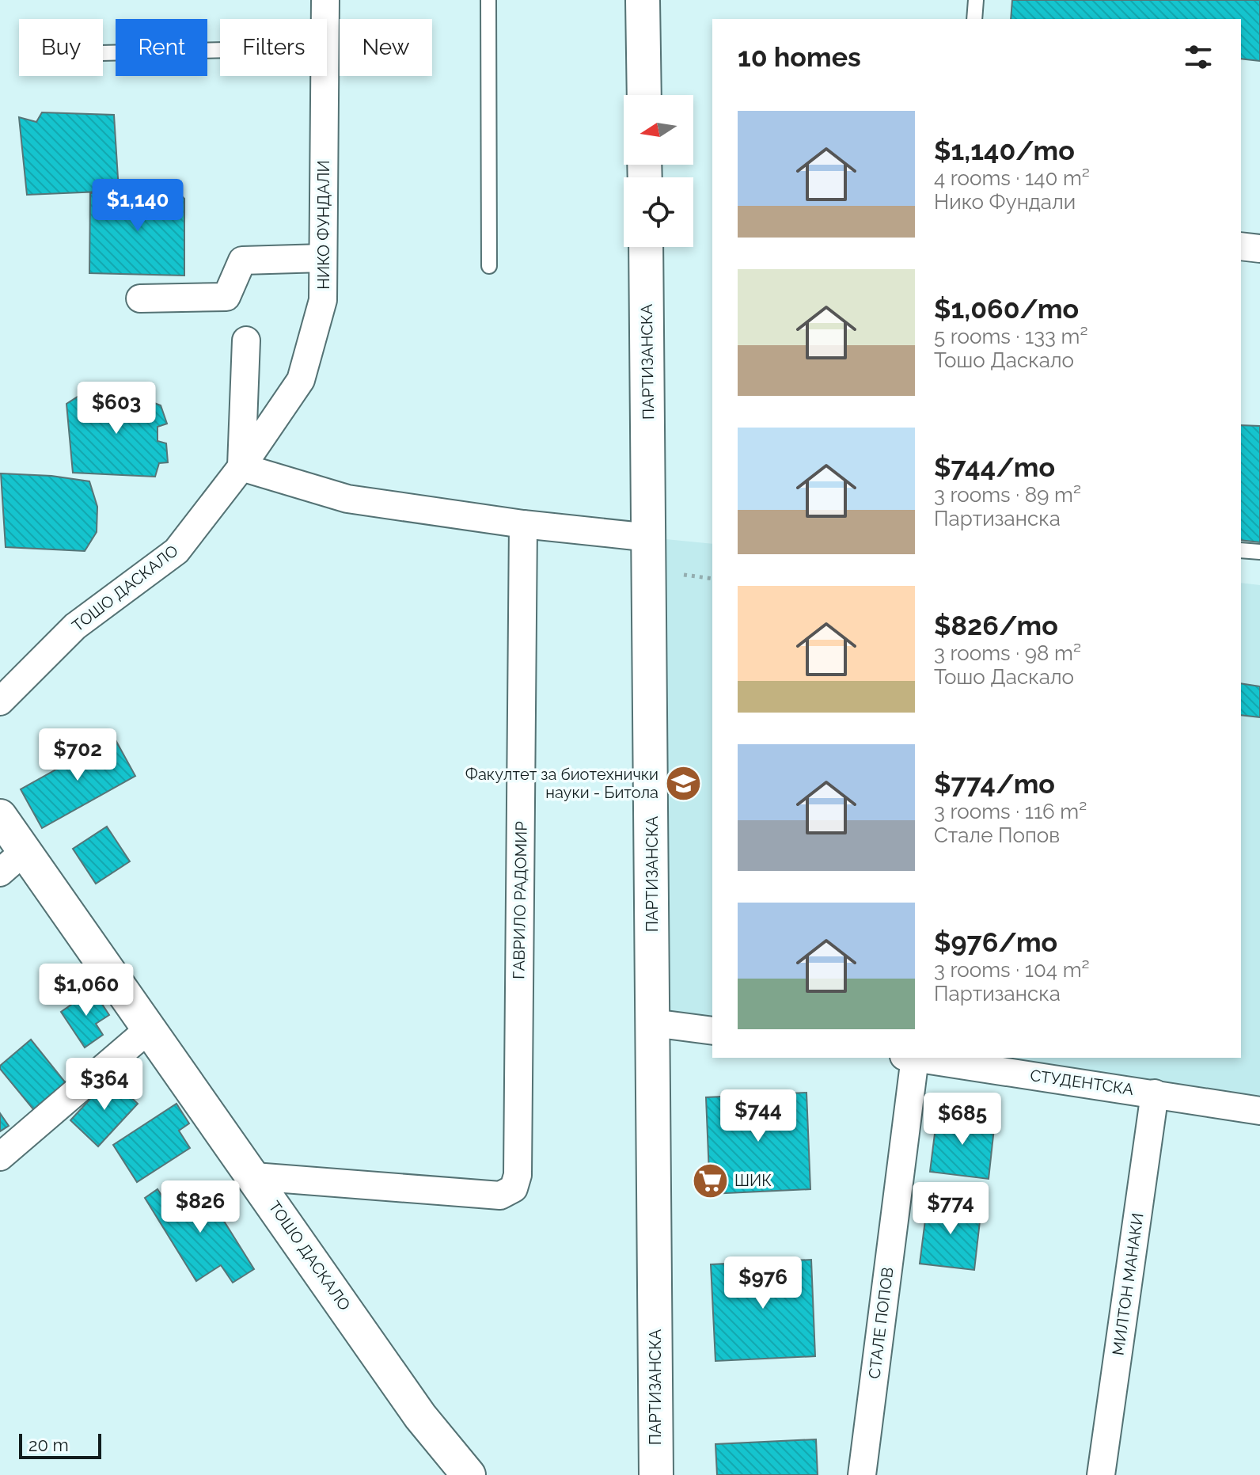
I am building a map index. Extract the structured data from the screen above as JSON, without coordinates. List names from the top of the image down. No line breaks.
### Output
{"streets":{"street":["НИКО ФУНДАЛИ","ПАРТИЗАНСКА","ТОШО ДАСКАЛО","ГАВРИЛО РАДОМИР","СТУДЕНТСКА","МИЛТОН МАНАКИ","СТАЛЕ ПОПОВ"]},"crossings":[["НИКО ФУНДАЛИ","ТОШО ДАСКАЛО"],["ТОШО ДАСКАЛО","ГАВРИЛО РАДОМИР"],["СТУДЕНТСКА","МИЛТОН МАНАКИ"]],"places":{"school or university":["Факултет за биотехнички науки - Битола"],"supermarket":["ШИК"]},"scale_bar":"20 m","north":"left","page":{"chip":["Buy","Rent","Filters","New"],"heading":"10 homes","list":[{"name":"$1,140/mo","note":"4 rooms · 140 m² · Нико Фундали"},{"name":"$1,060/mo","note":"5 rooms · 133 m² · Тошо Даскало"},{"name":"$744/mo","note":"3 rooms · 89 m² · Партизанска"},{"name":"$826/mo","note":"3 rooms · 98 m² · Тошо Даскало"},{"name":"$774/mo","note":"3 rooms · 116 m² · Стале Попов"},{"name":"$976/mo","note":"3 rooms · 104 m² · Партизанска"}],"price":["$1,140","$603","$702","$1,060","$364","$744","$685","$826","$774","$976"],"scale":"20 m"}}
